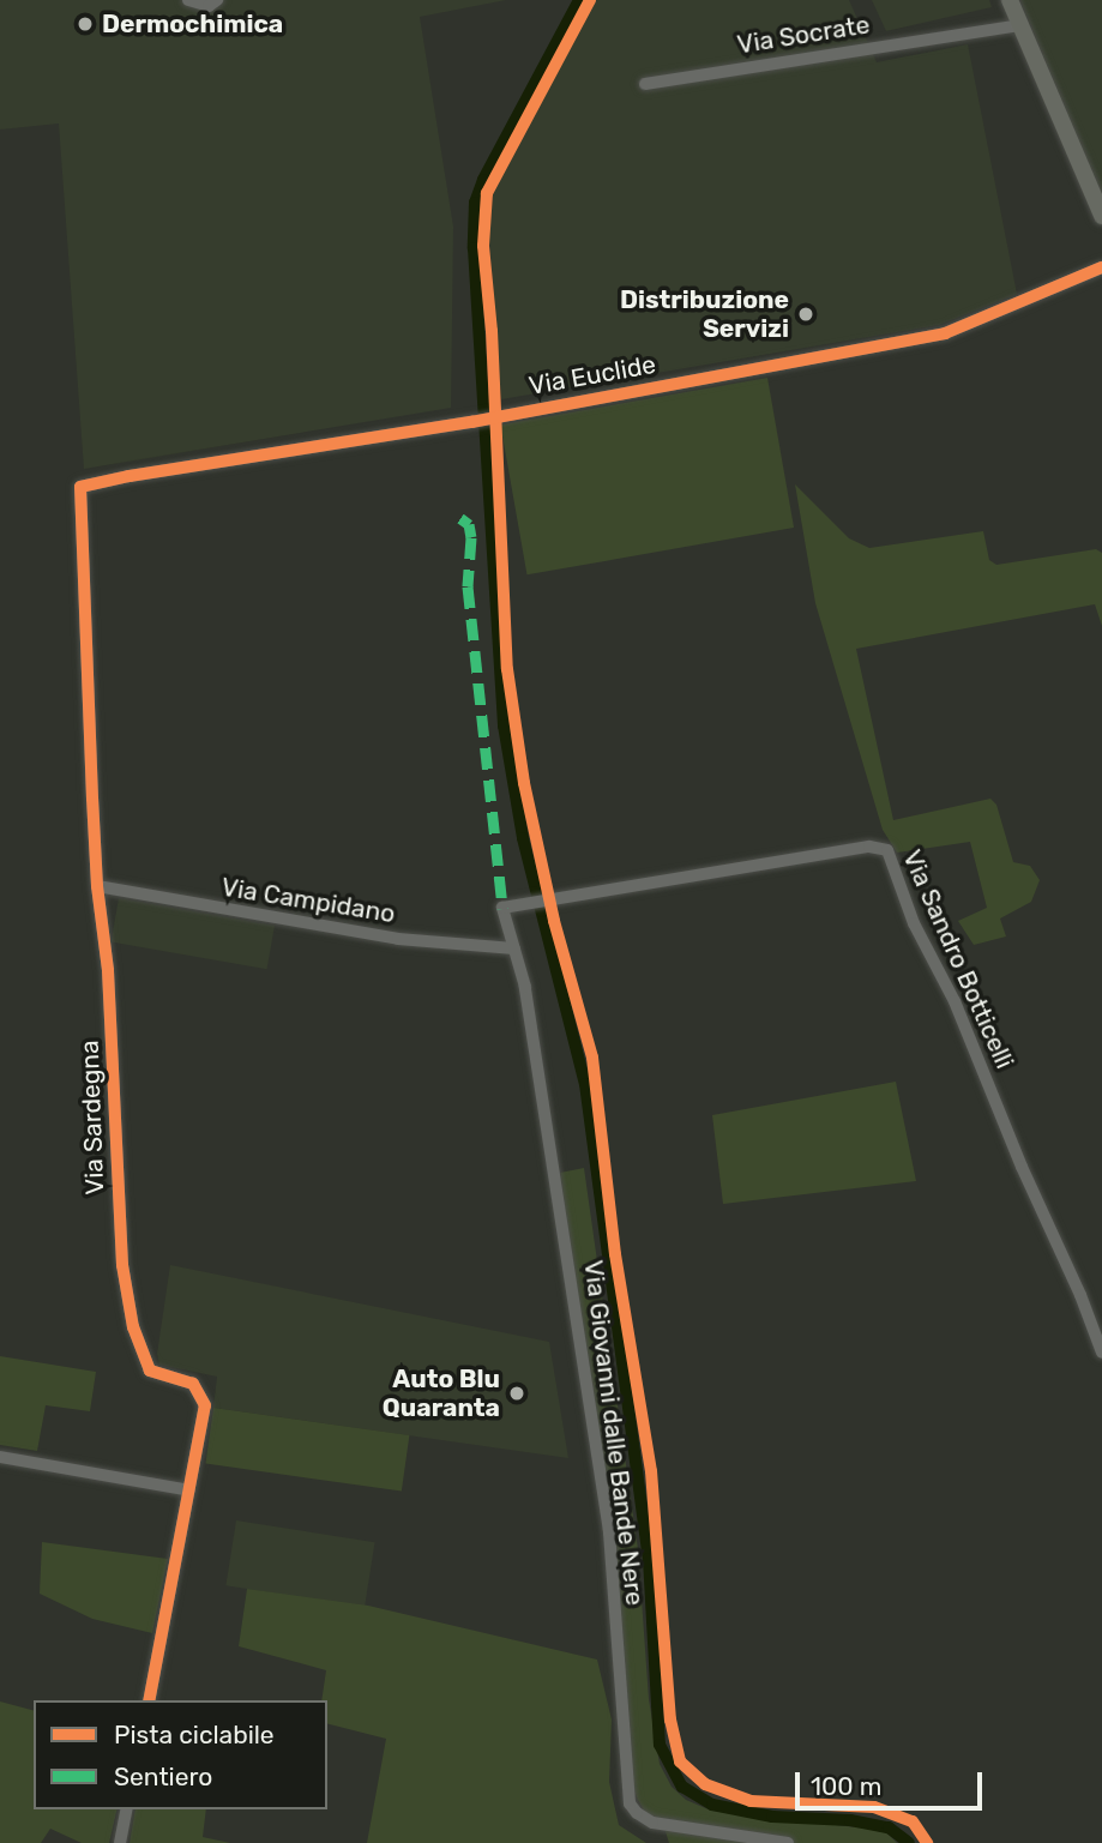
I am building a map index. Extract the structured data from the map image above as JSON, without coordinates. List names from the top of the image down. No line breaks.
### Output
{"streets":{"street":["Via Socrate","Via Euclide","Via Campidano","Via Sandro Botticelli","Via Sardegna","Via Giovanni dalle Bande Nere"]},"crossings":[["Via Euclide","Via Sardegna"],["Via Campidano","Via Sardegna"],["Via Campidano","Via Giovanni dalle Bande Nere"],["Via Sandro Botticelli","Via Giovanni dalle Bande Nere"]],"places":["Dermochimica","Distribuzione Servizi","Auto Blu Quaranta"],"legend":["Pista ciclabile","Sentiero"],"scale_bar":"100 m"}
